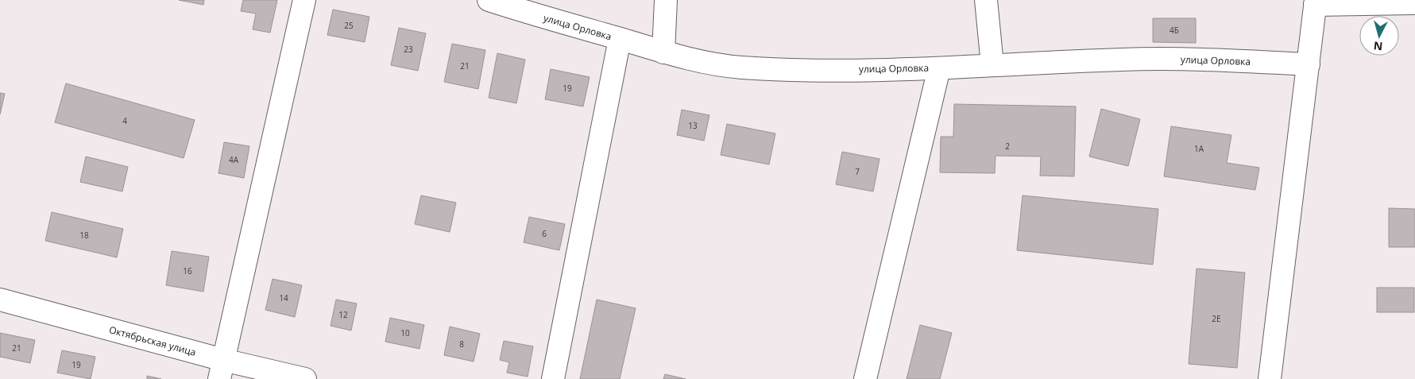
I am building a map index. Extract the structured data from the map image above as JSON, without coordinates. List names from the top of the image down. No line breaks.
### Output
{"streets":{"street":["улица Орловка","Октябрьская улица"]},"house_numbers":["25","4Б","23","21","19","4","13","2","1А","4А","7","6","18","16","14","12","2Е","10","8","21","19"],"north":"bottom"}
